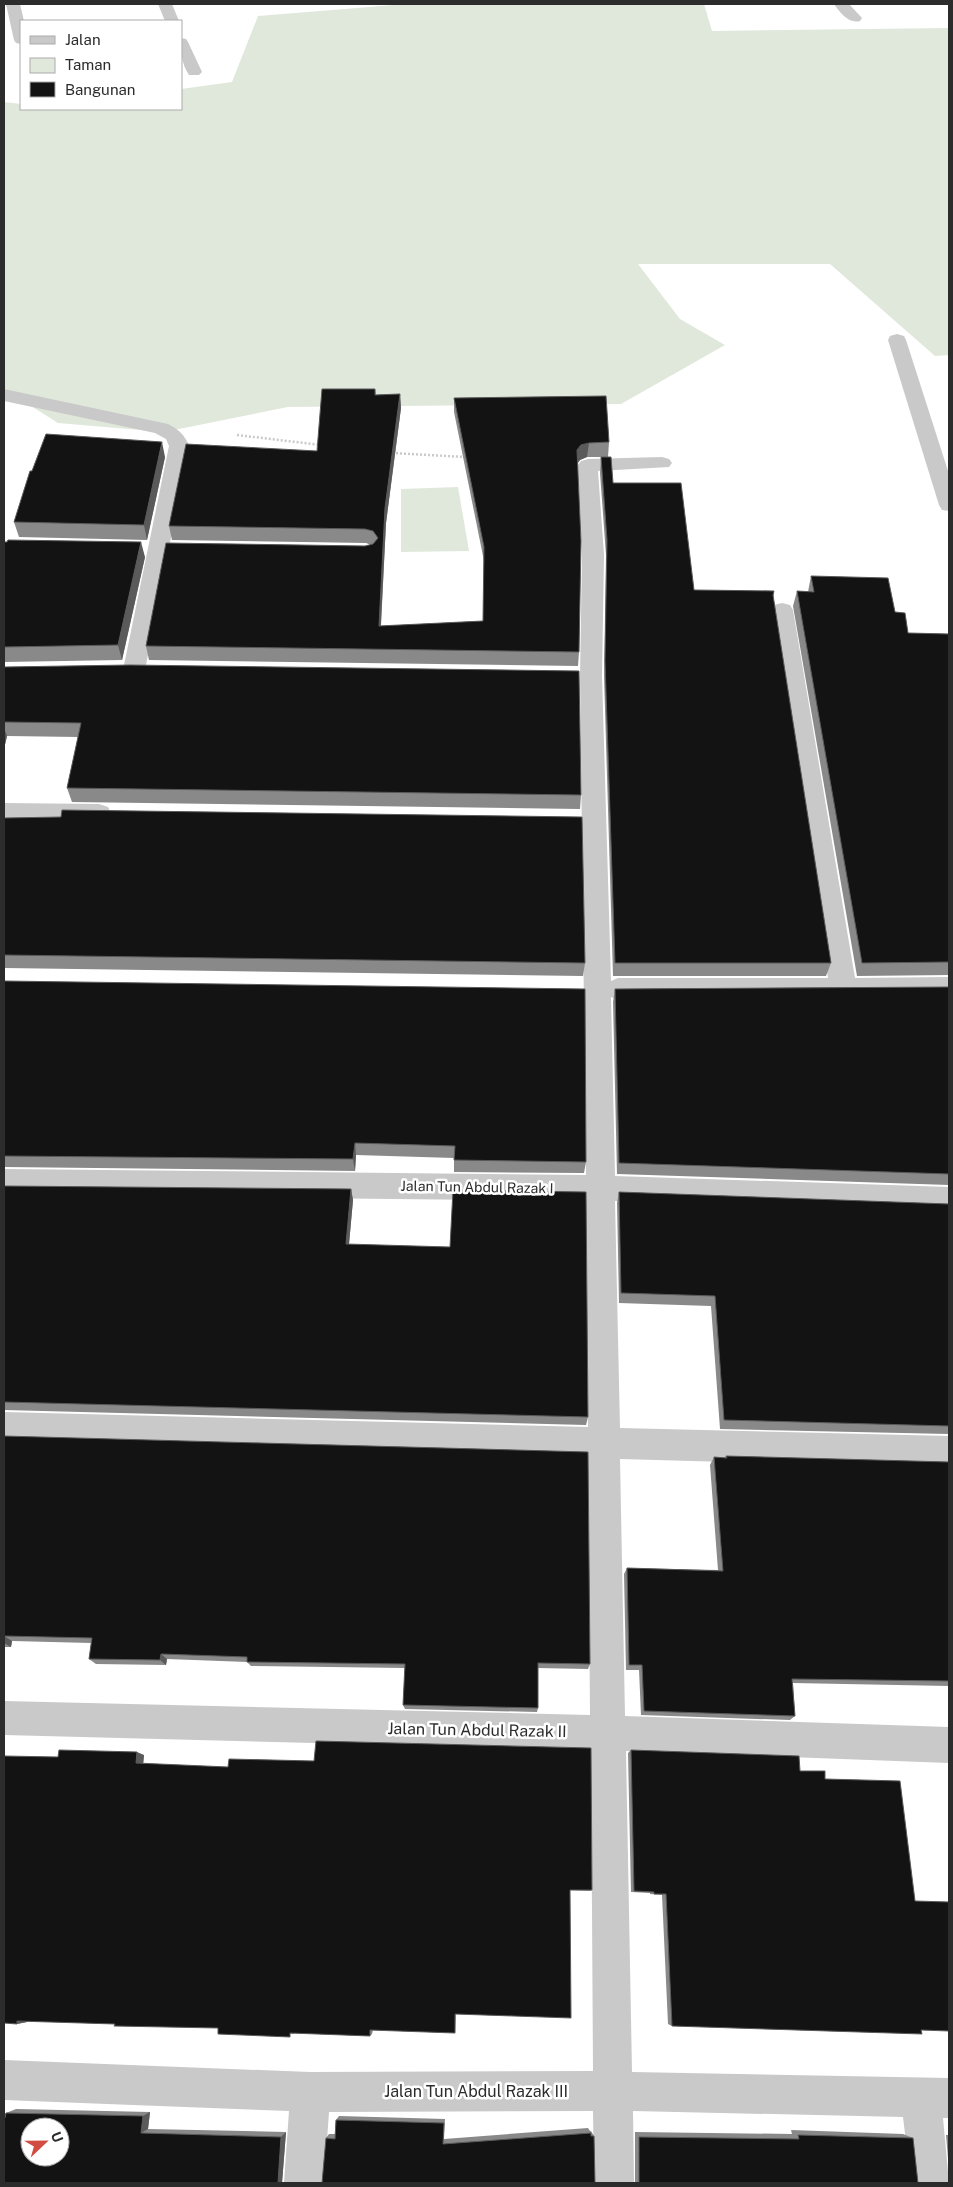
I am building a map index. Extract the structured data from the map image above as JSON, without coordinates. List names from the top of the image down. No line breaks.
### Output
{"streets":{"street":["Jalan Tun Abdul Razak I","Jalan Tun Abdul Razak II","Jalan Tun Abdul Razak III"]},"legend":["Jalan","Taman","Bangunan"],"north":"right"}
